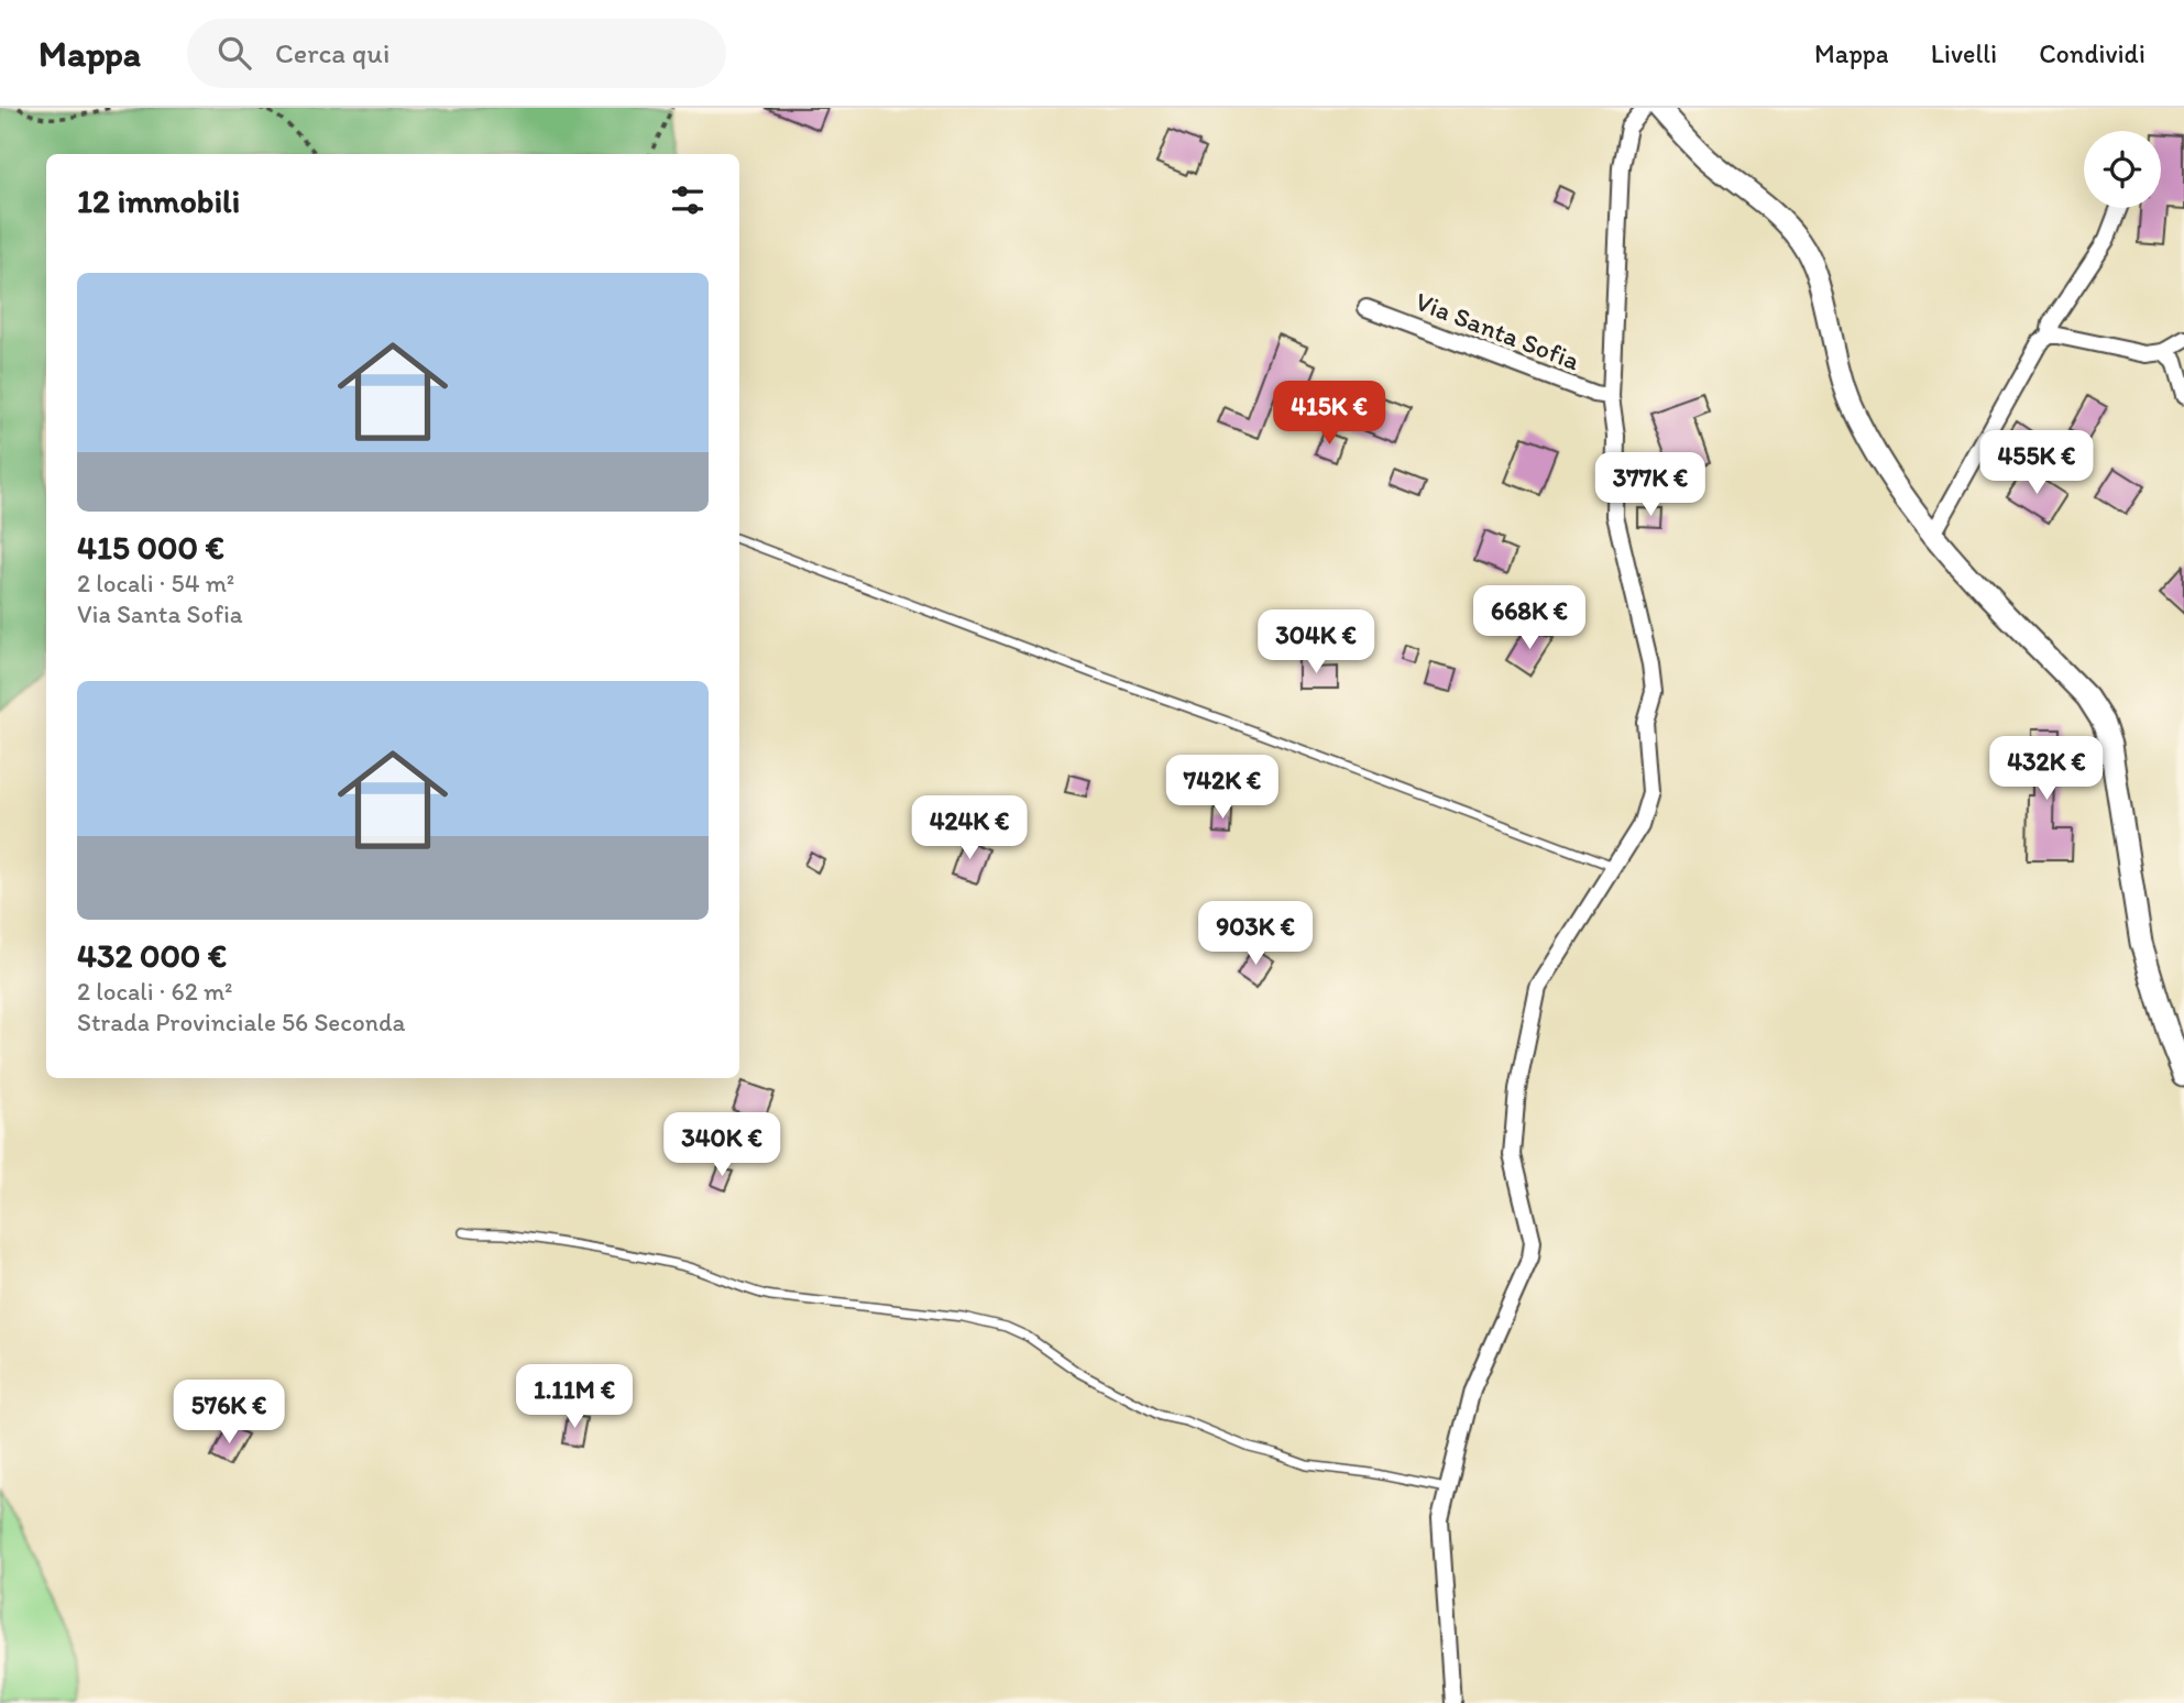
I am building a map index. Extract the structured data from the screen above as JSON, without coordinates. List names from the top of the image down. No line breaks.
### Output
{"streets":{"street":["Via Santa Sofia"]},"page":{"header":"Mappa","search":"Cerca qui","nav":["Mappa","Livelli","Condividi"],"heading":"12 immobili","list":[{"name":"415 000 €","note":"2 locali · 54 m² · Via Santa Sofia"},{"name":"432 000 €","note":"2 locali · 62 m² · Strada Provinciale 56 Seconda"}],"price":["415K €","455K €","377K €","668K €","304K €","432K €","742K €","424K €","903K €","340K €","1.11M €","576K €"]}}
